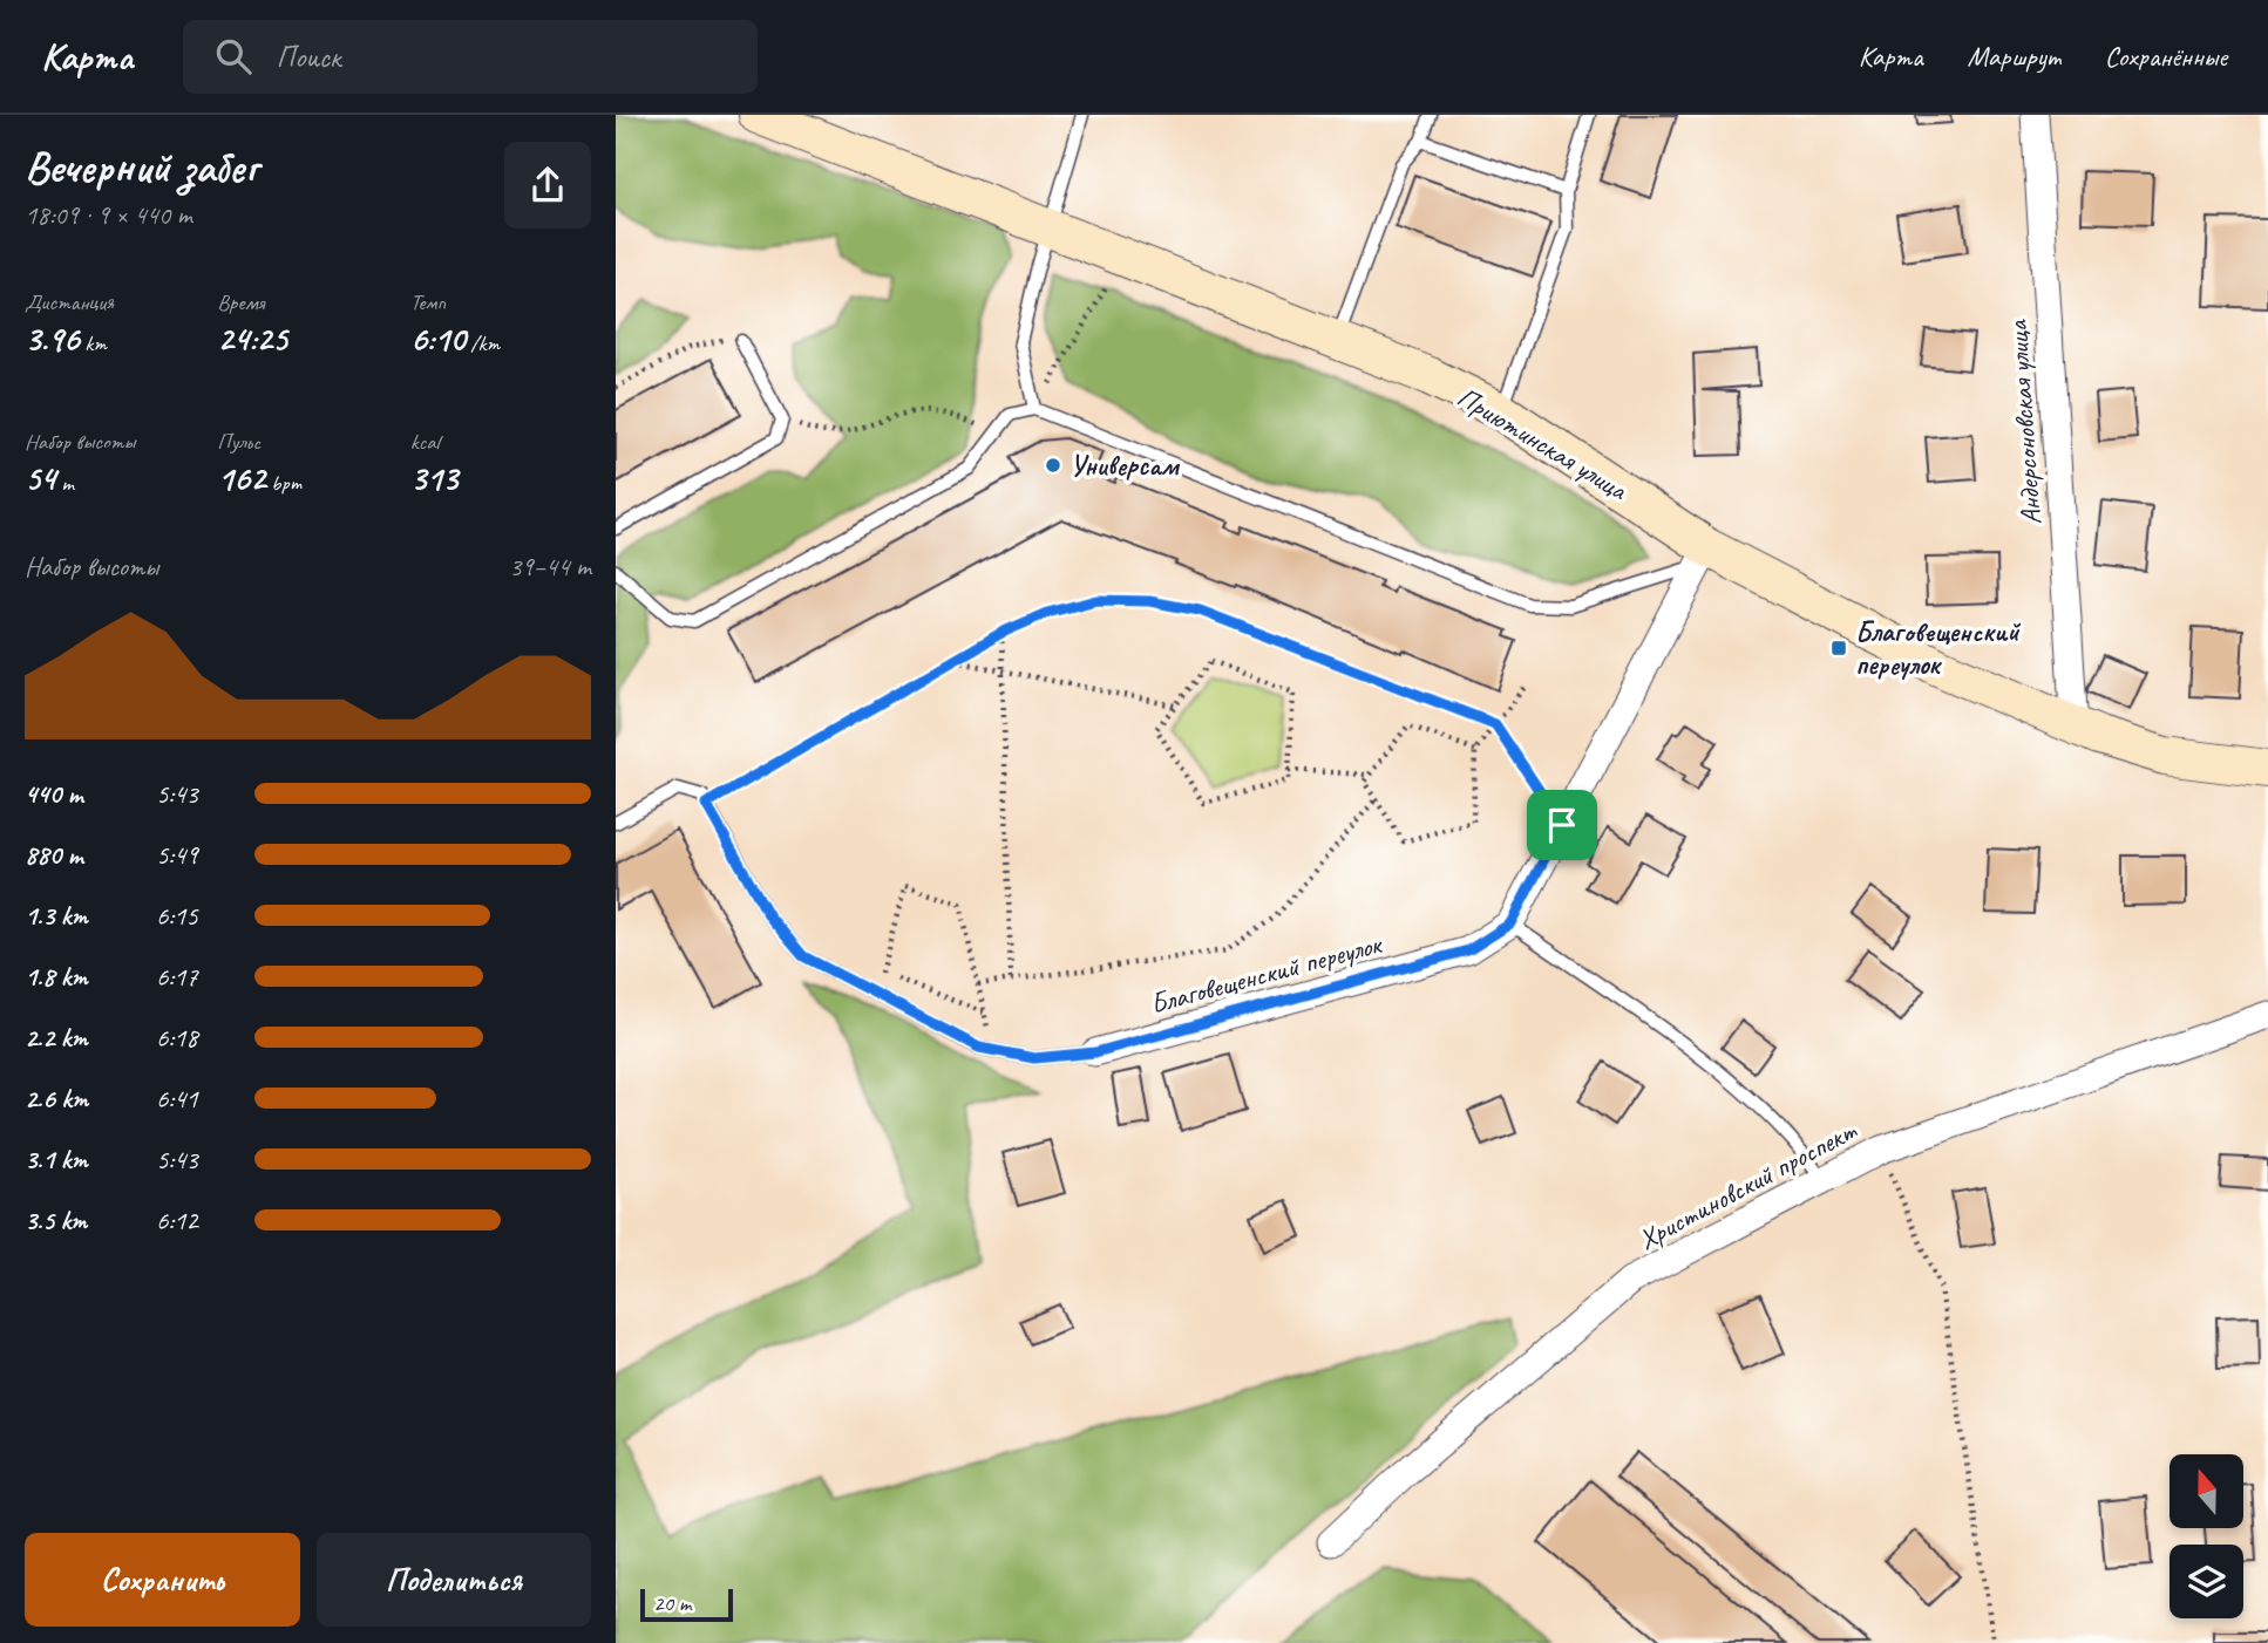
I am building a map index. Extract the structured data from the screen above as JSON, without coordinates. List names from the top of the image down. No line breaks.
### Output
{"streets":{"street":["Андерсоновская улица","Приютинская улица","Благовещенский переулок","Христиновский проспект"]},"crossings":[["Андерсоновская улица","Приютинская улица"],["Приютинская улица","Благовещенский переулок"]],"places":{"other":["Универсам"],"transit":["Благовещенский переулок"]},"scale_bar":"20 m","north":"top","page":{"header":"Карта","search":"Поиск","nav":["Карта","Маршрут","Сохранённые"],"heading":["Вечерний забег","18:09 · 9 × 440 m"],"stats":[["Дистанция","3.96 km"],["Время","24:25"],["Темп","6:10 /km"],["Набор высоты","54 m"],["Пульс","162 bpm"],["kcal","313"]],"chart":["Набор высоты","39–44 m"],"list":[{"name":"440 m","note":"5:43"},{"name":"880 m","note":"5:49"},{"name":"1.3 km","note":"6:15"},{"name":"1.8 km","note":"6:17"},{"name":"2.2 km","note":"6:18"},{"name":"2.6 km","note":"6:41"},{"name":"3.1 km","note":"5:43"},{"name":"3.5 km","note":"6:12"}],"buttons":["Сохранить","Поделиться"],"scale":"20 m"}}
